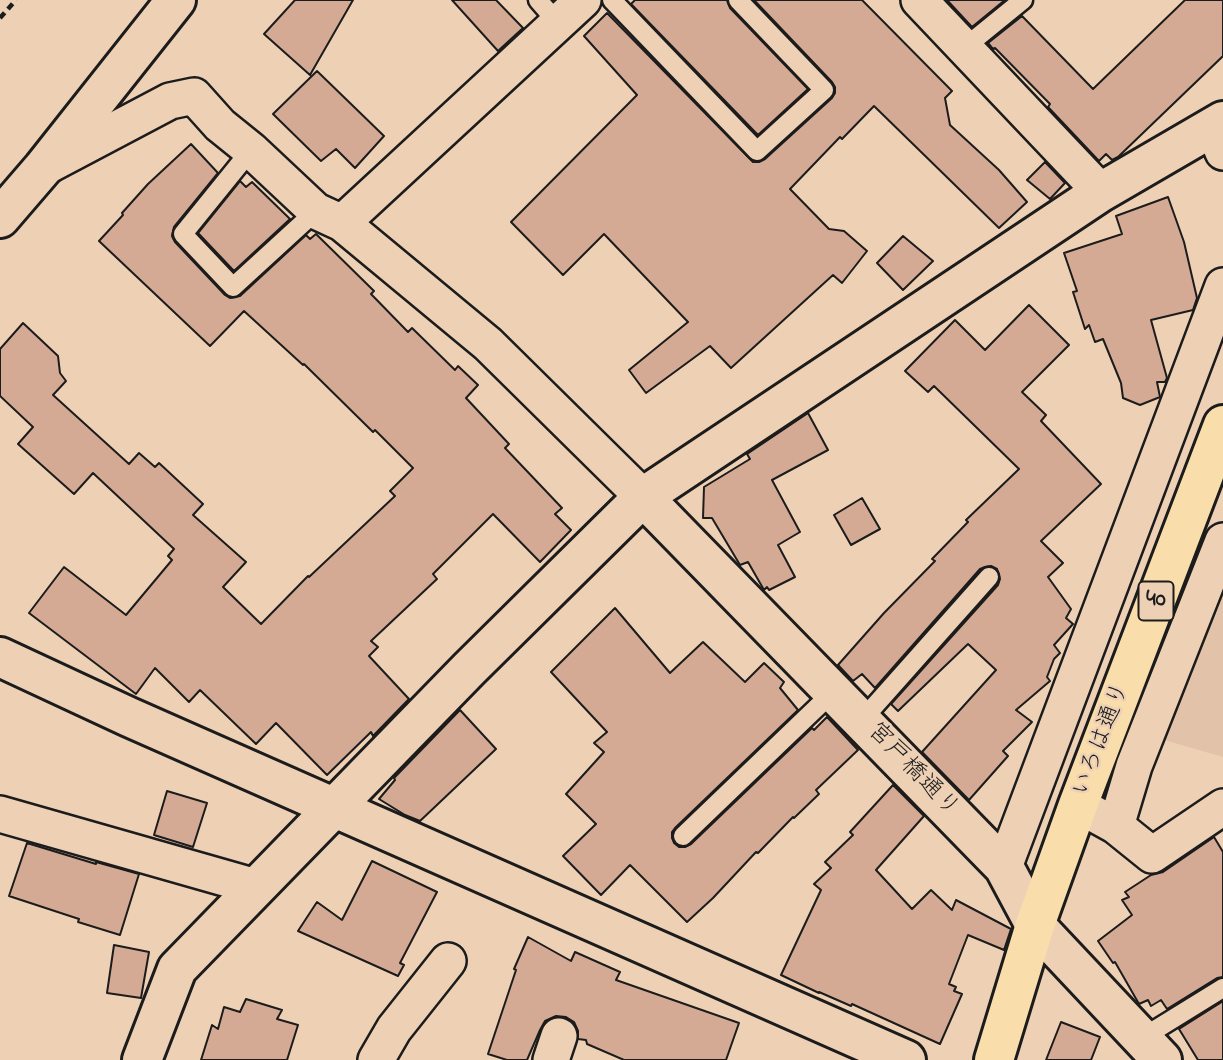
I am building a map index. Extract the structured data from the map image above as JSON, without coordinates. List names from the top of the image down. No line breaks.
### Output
{"streets":{"main road":["40","いろは通り"],"street":["宮戸橋通り"]},"crossings":[["いろは通り","宮戸橋通り"]]}
